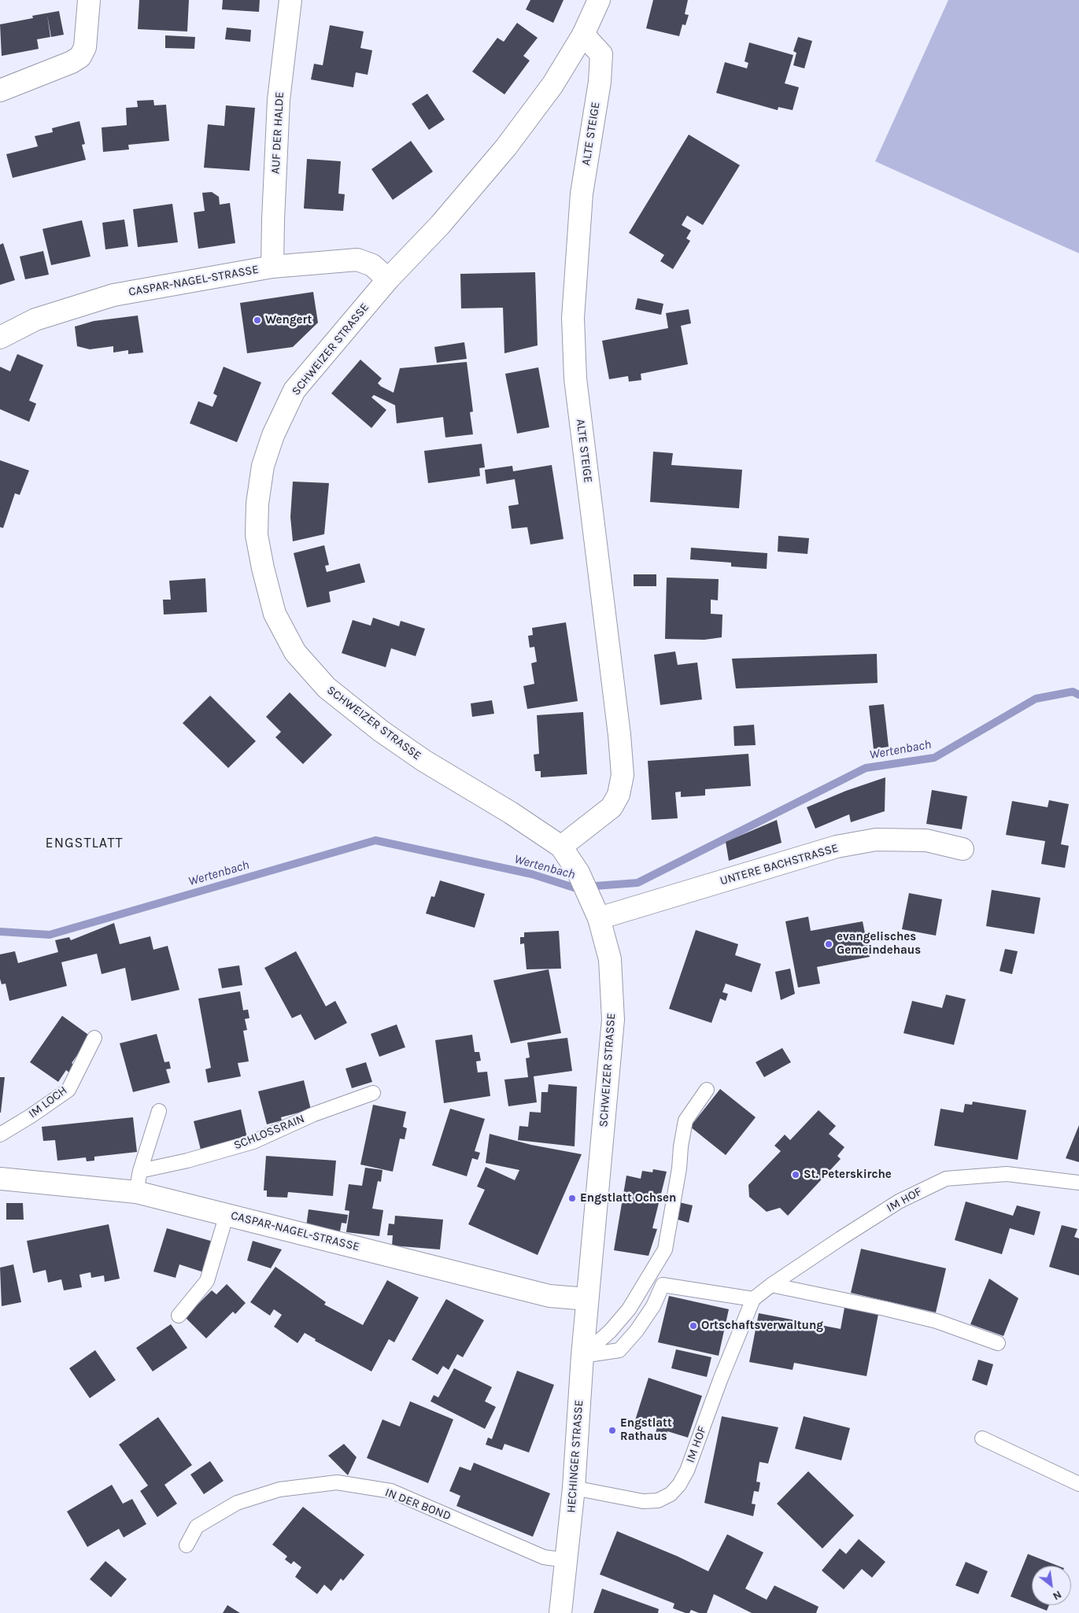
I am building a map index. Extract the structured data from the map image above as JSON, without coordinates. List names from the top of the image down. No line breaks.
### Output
{"streets":{"street":["AUF DER HALDE","ALTE STEIGE","CASPAR-NAGEL-STRASSE","SCHWEIZER STRASSE","UNTERE BACHSTRASSE","HECHINGER STRASSE"],"lane":["IM LOCH","SCHLOSSRAIN","IM HOF","IN DER BOND"]},"crossings":[["AUF DER HALDE","CASPAR-NAGEL-STRASSE"],["ALTE STEIGE","SCHWEIZER STRASSE"],["CASPAR-NAGEL-STRASSE","SCHWEIZER STRASSE"],["CASPAR-NAGEL-STRASSE","HECHINGER STRASSE"],["SCHWEIZER STRASSE","UNTERE BACHSTRASSE"],["SCHWEIZER STRASSE","HECHINGER STRASSE"],["IM HOF","HECHINGER STRASSE"],["HECHINGER STRASSE","IN DER BOND"]],"districts":["ENGSTLATT"],"water":["Wertenbach"],"places":["Wengert","evangelisches Gemeindehaus","St. Peterskirche","Engstlatt Ochsen","Ortschaftsverwaltung","Engstlatt Rathaus"],"north":"bottom right"}
